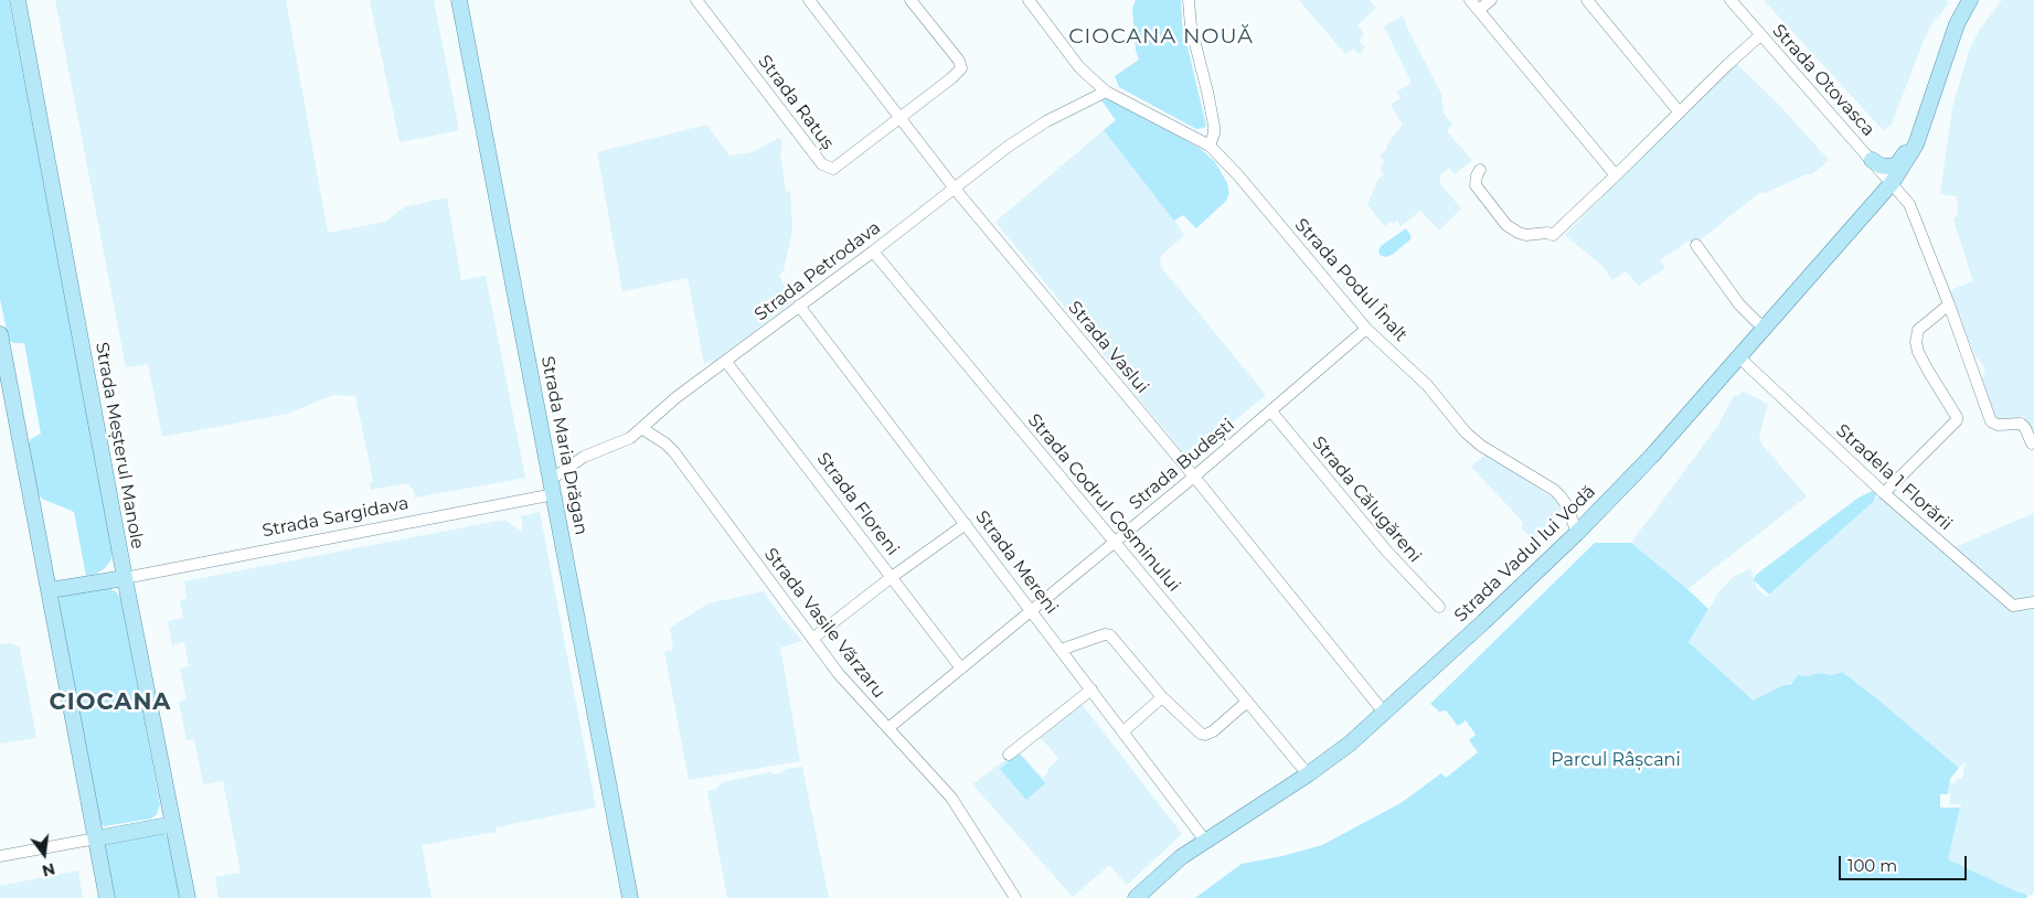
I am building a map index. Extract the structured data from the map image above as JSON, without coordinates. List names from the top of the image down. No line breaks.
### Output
{"streets":{"main road":["Strada Meșterul Manole","Strada Maria Drăgan","Strada Vadul lui Vodă"],"street":["Strada Otovasca","Strada Ratuș","Strada Petrodava","Strada Podul Înalt","Strada Vaslui","Strada Budești","Stradela 1 Florării","Strada Călugăreni","Strada Codrul Cosminului","Strada Floreni","Strada Sargidava","Strada Mereni","Strada Vasile Vărzaru"]},"crossings":[["Strada Otovasca","Strada Vadul lui Vodă"],["Strada Ratuș","Strada Vaslui"],["Strada Petrodava","Strada Podul Înalt"],["Strada Petrodava","Strada Vaslui"],["Strada Petrodava","Strada Maria Drăgan"],["Strada Petrodava","Strada Codrul Cosminului"],["Strada Petrodava","Strada Floreni"],["Strada Petrodava","Strada Sargidava"],["Strada Petrodava","Strada Mereni"],["Strada Petrodava","Strada Vasile Vărzaru"],["Strada Podul Înalt","Strada Budești"],["Strada Podul Înalt","Strada Vadul lui Vodă"],["Strada Vaslui","Strada Budești"],["Strada Vaslui","Strada Vadul lui Vodă"],["Strada Meșterul Manole","Strada Sargidava"],["Strada Maria Drăgan","Strada Sargidava"],["Strada Budești","Strada Călugăreni"],["Strada Budești","Strada Codrul Cosminului"],["Strada Budești","Strada Floreni"],["Strada Budești","Strada Mereni"],["Strada Budești","Strada Vasile Vărzaru"],["Stradela 1 Florării","Strada Vadul lui Vodă"],["Strada Codrul Cosminului","Strada Vadul lui Vodă"],["Strada Vadul lui Vodă","Strada Mereni"]],"districts":["CIOCANA NOUĂ","CIOCANA"],"parks":["Parcul Râșcani"],"scale_bar":"100 m","north":"bottom"}
